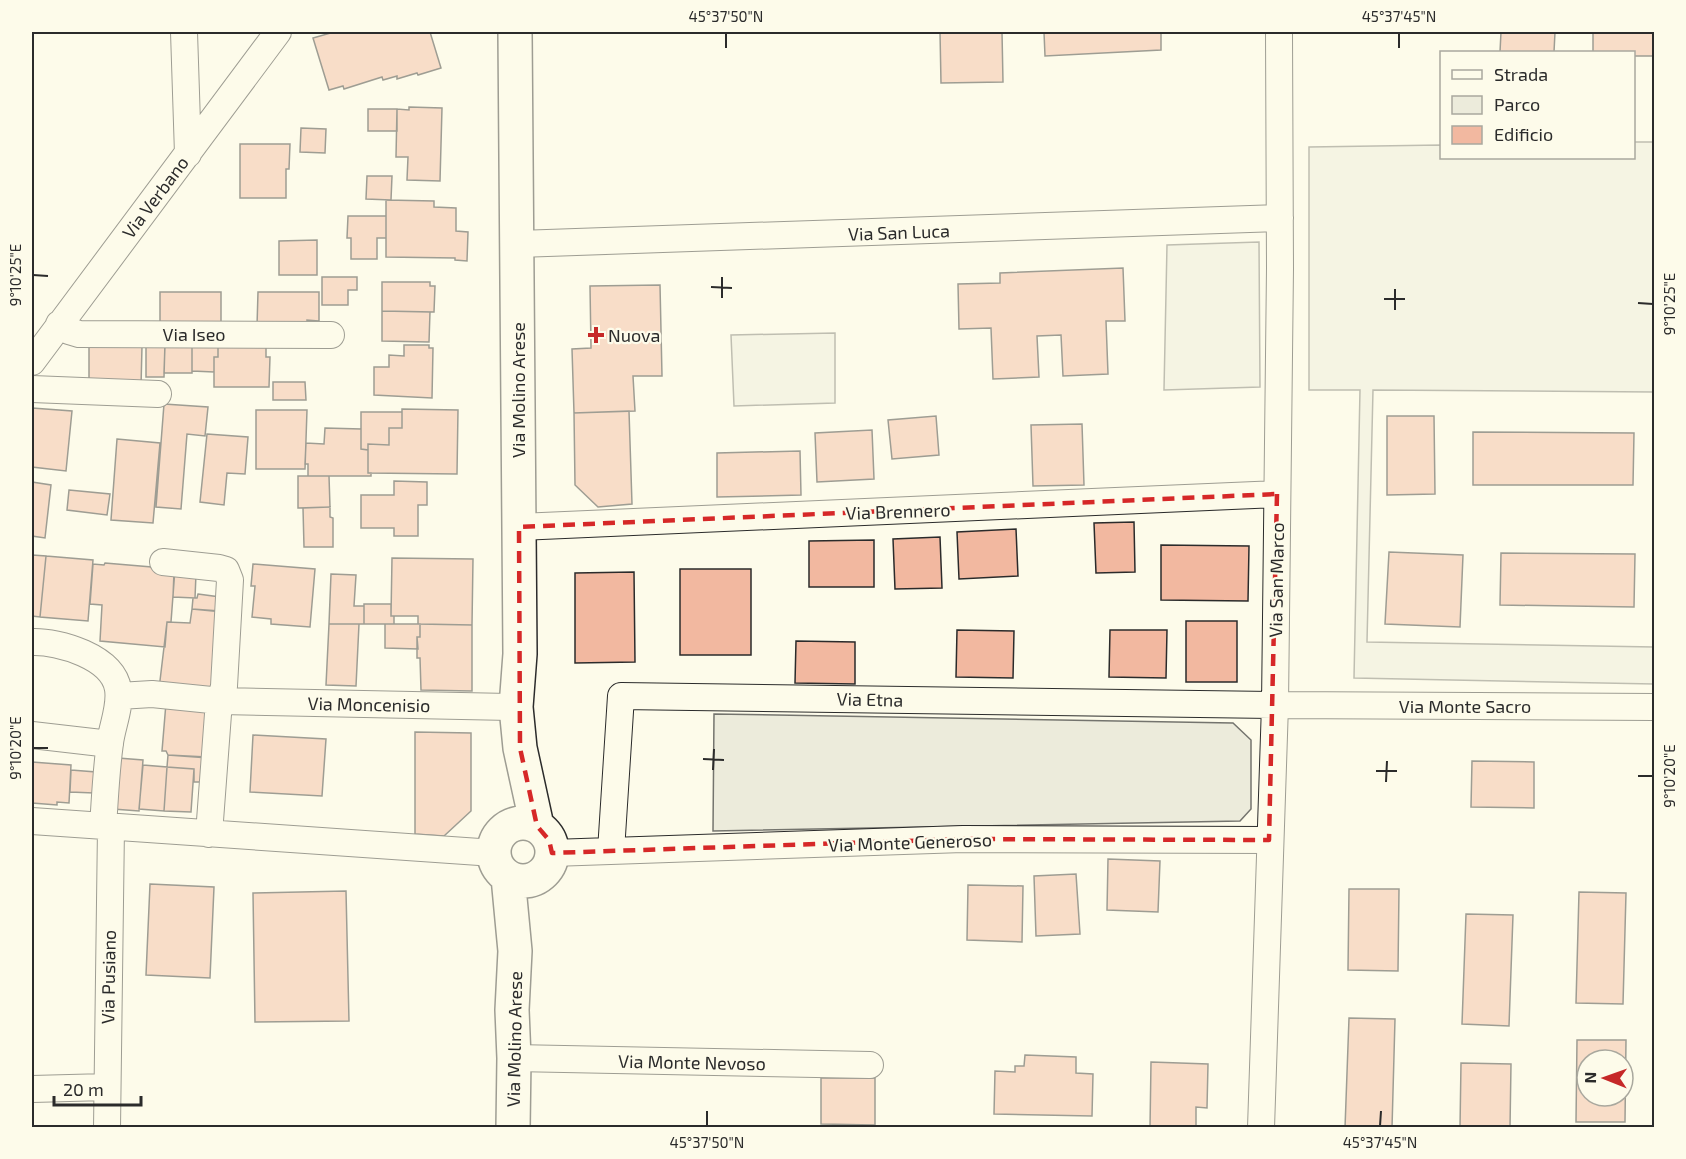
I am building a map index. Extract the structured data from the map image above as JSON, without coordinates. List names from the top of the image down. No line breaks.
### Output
{"streets":{"street":["Via Verbano","Via San Luca","Via Iseo","Via Molino Arese","Via Brennero","Via San Marco","Via Etna","Via Moncenisio","Via Monte Sacro","Via Monte Generoso","Via Pusiano","Via Monte Nevoso"]},"crossings":[["Via Verbano","Via Iseo"],["Via San Luca","Via Molino Arese"],["Via San Luca","Via San Marco"],["Via Molino Arese","Via Brennero"],["Via Molino Arese","Via Moncenisio"],["Via Molino Arese","Via Monte Generoso"],["Via Molino Arese","Via Monte Nevoso"],["Via Brennero","Via San Marco"],["Via San Marco","Via Etna"],["Via San Marco","Via Monte Sacro"],["Via San Marco","Via Monte Generoso"],["Via Etna","Via Monte Sacro"],["Via Etna","Via Monte Generoso"],["Via Moncenisio","Via Pusiano"]],"places":{"health":["Nuova"]},"legend":["Strada","Parco","Edificio"],"scale_bar":"20 m","north":"left","coordinates":["45°37'50\"N","45°37'45\"N","9°10'25\"E","9°10'20\"E"]}
